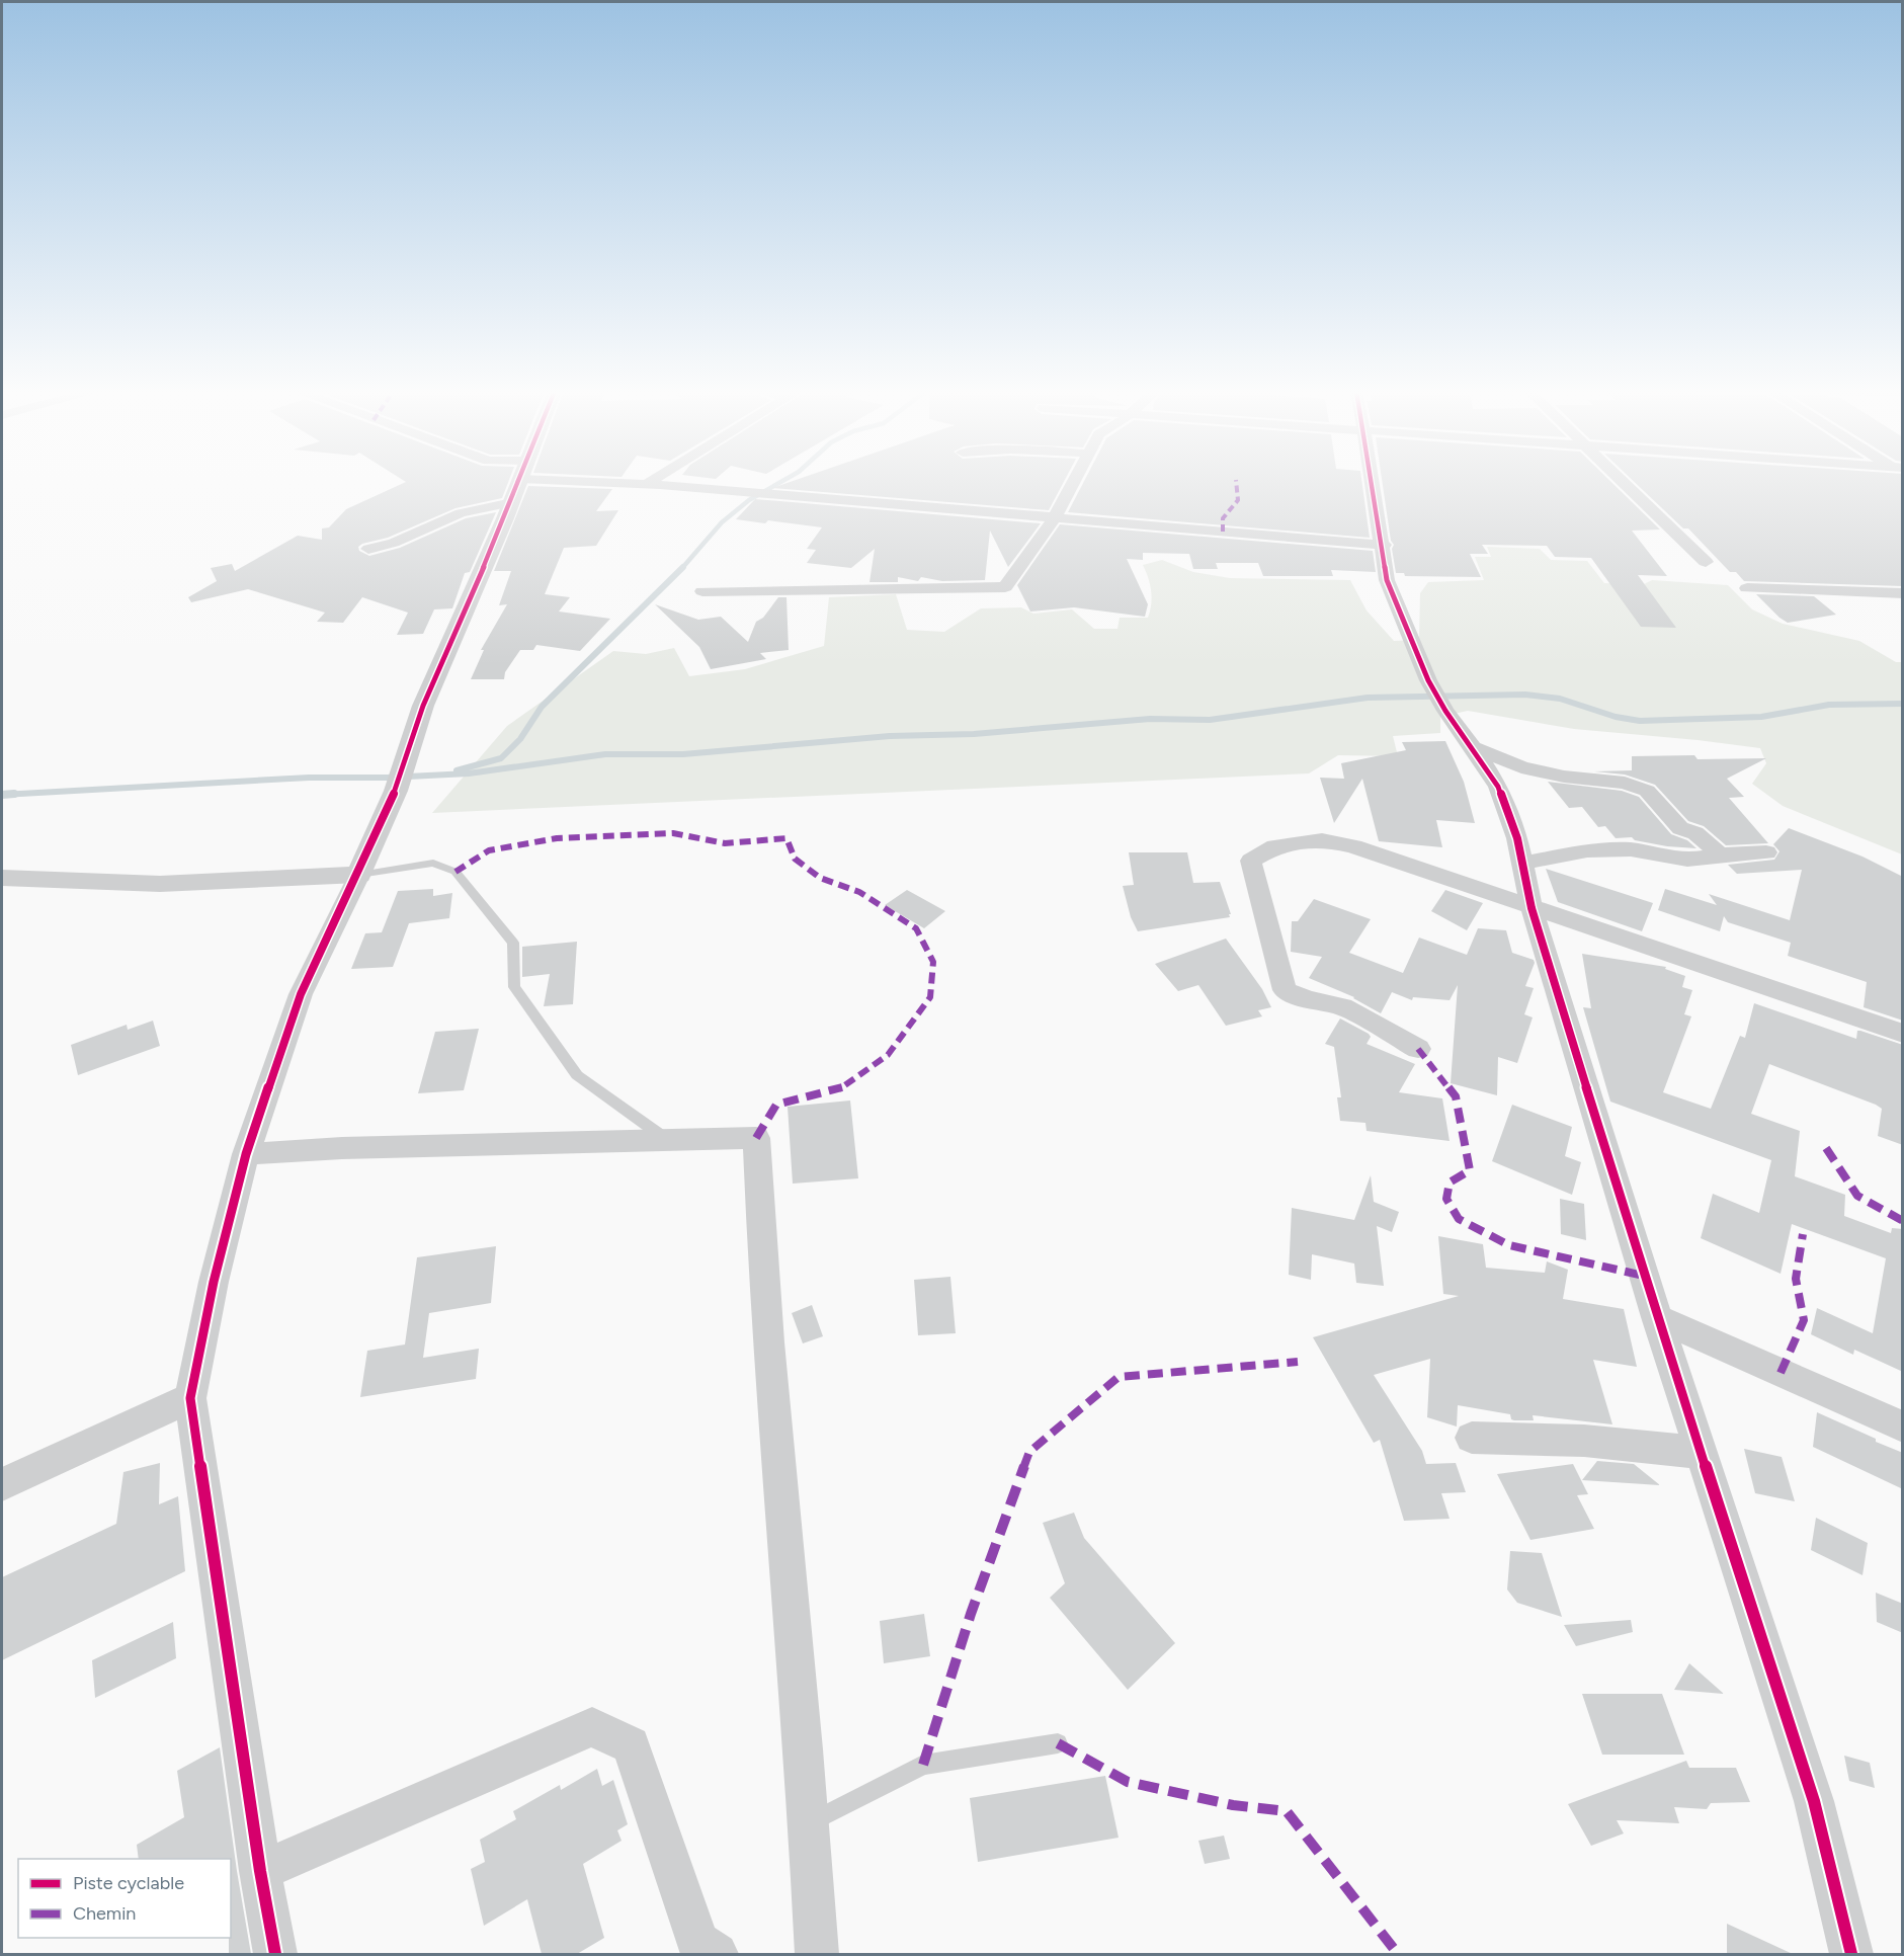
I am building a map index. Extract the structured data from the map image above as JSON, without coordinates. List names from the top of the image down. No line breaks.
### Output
{"legend":["Piste cyclable","Chemin"]}
